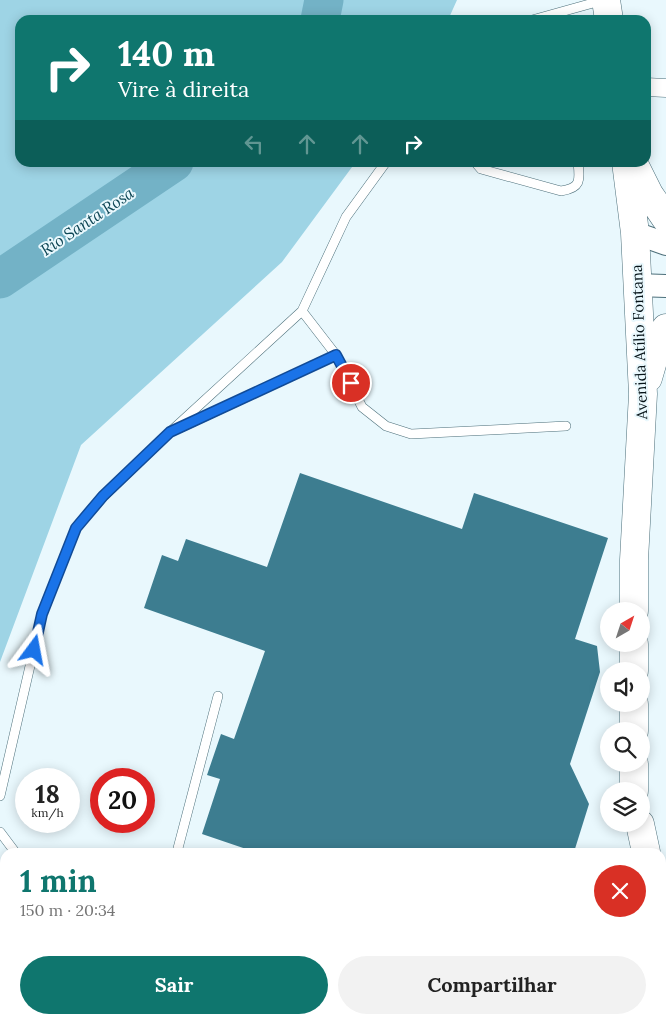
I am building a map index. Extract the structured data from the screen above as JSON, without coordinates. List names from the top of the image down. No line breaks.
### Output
{"streets":{"main road":["Avenida Atílio Fontana"]},"water":["Rio Santa Rosa"],"north":"top right","page":{"turn":["140 m","Vire à direita"],"speed":"18 km/h","limit":"20","heading":["1 min","150 m · 20:34"],"buttons":["Sair","Compartilhar"]}}
